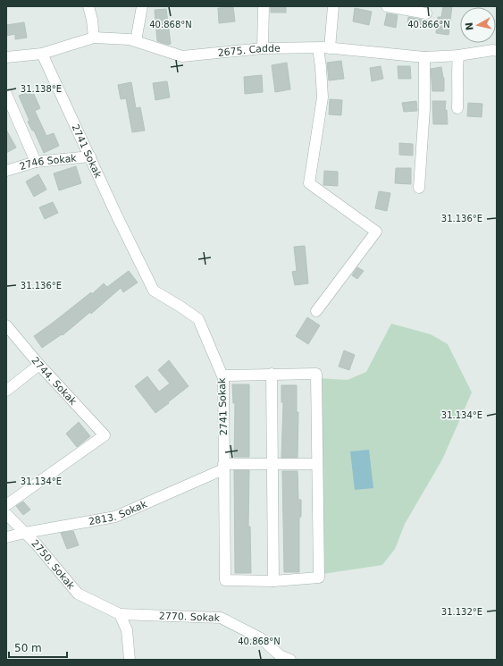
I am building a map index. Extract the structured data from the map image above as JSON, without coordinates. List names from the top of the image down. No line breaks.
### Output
{"streets":{"street":["2675. Cadde","2741 Sokak","2746 Sokak","2744. Sokak","2813. Sokak","2750. Sokak","2770. Sokak"]},"crossings":[["2675. Cadde","2741 Sokak"],["2741 Sokak","2746 Sokak"],["2741 Sokak","2813. Sokak"],["2813. Sokak","2750. Sokak"],["2750. Sokak","2770. Sokak"]],"scale_bar":"50 m","north":"left","coordinates":["40.868°N","40.866°N","31.138°E","31.136°E","31.134°E","31.132°E"]}
